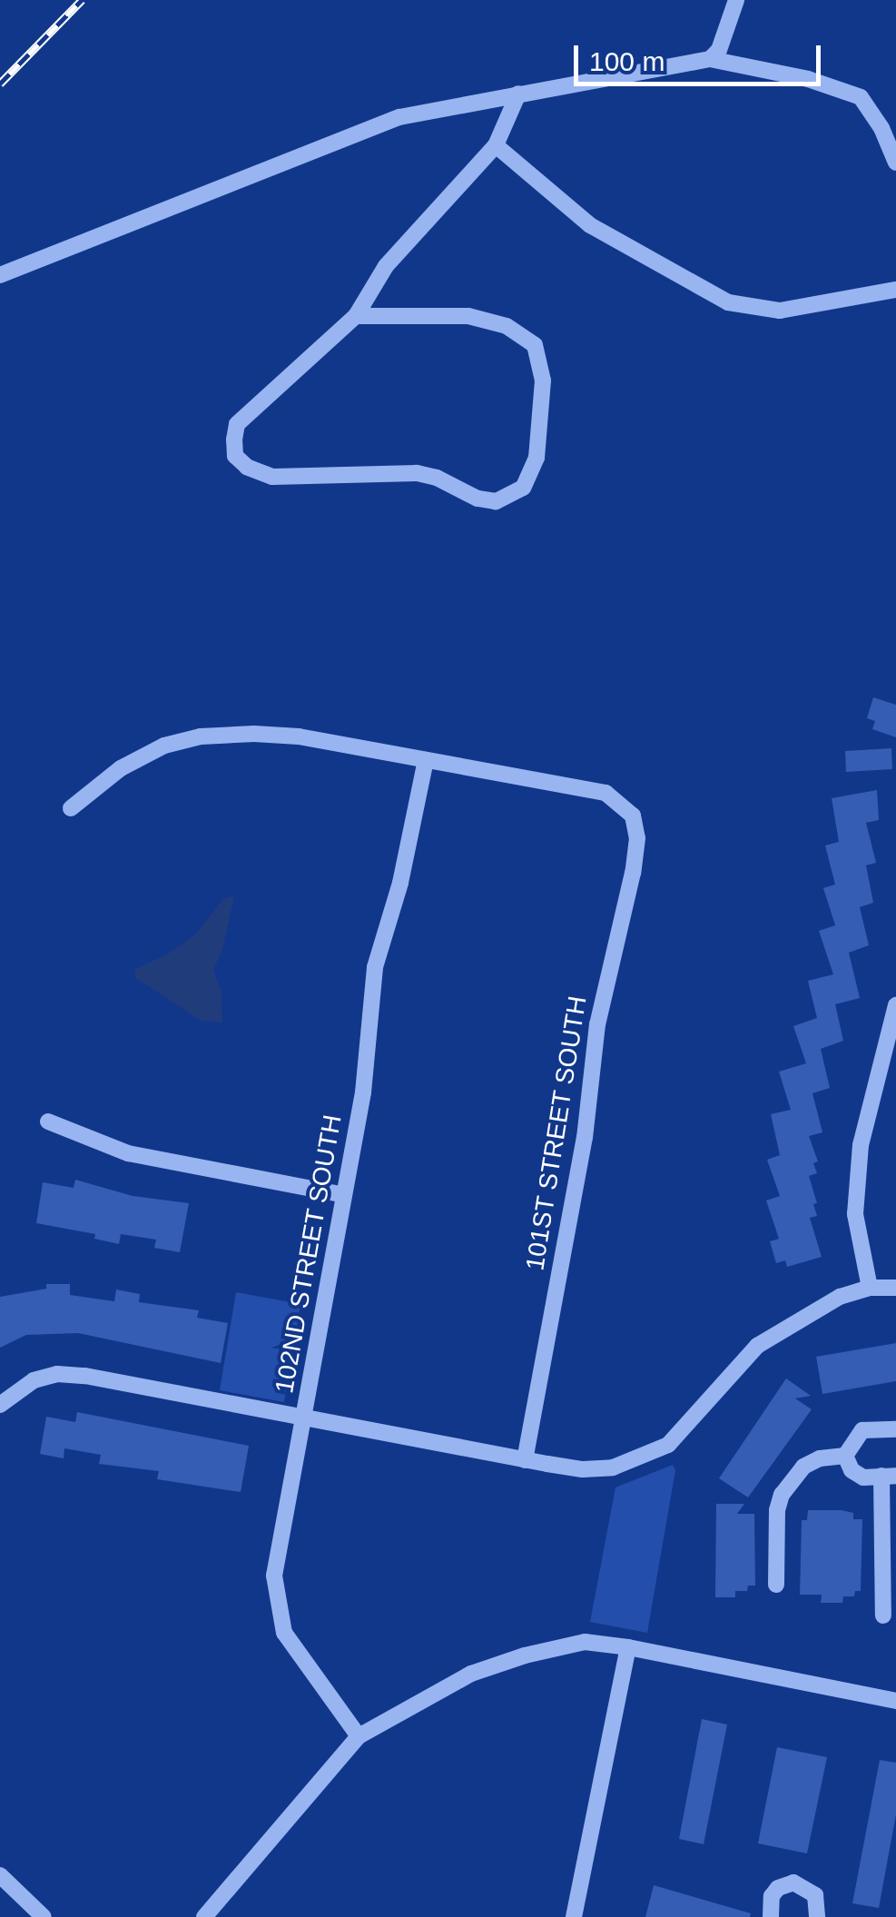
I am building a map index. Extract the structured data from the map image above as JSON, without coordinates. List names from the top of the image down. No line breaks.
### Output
{"streets":{"street":["101ST STREET SOUTH","102ND STREET SOUTH"]},"crossings":[["101ST STREET SOUTH","102ND STREET SOUTH"]],"scale_bar":"100 m"}
